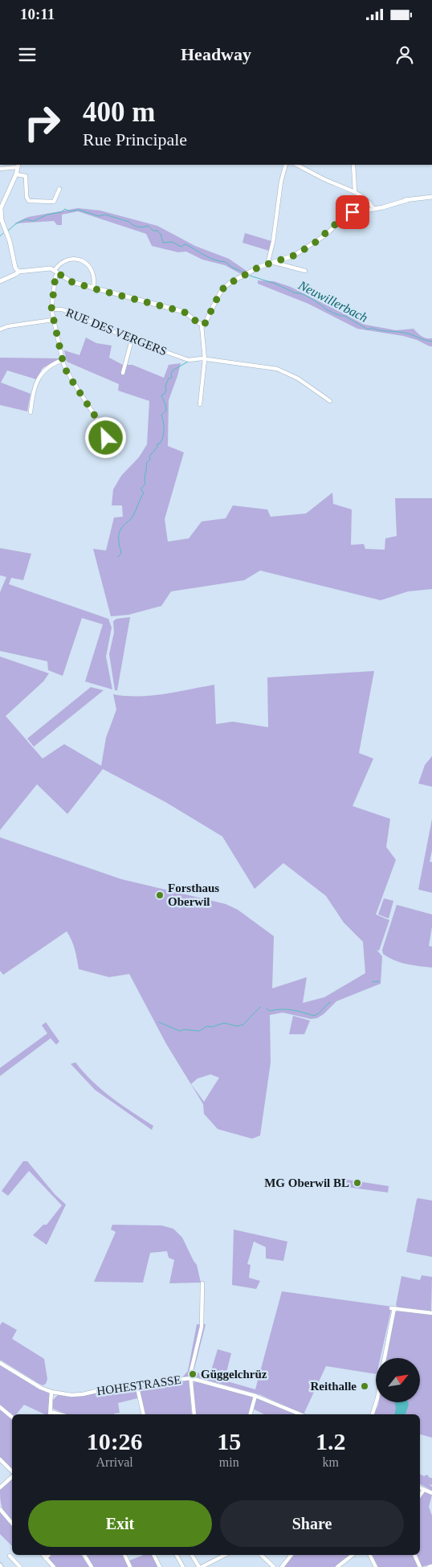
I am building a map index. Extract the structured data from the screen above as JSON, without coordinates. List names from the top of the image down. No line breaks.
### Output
{"streets":{"street":["RUE DES VERGERS","HOHESTRASSE"]},"water":["Neuwillerbach"],"places":["Forsthaus Oberwil","MG Oberwil BL","Güggelchrüz","Reithalle"],"north":"top right","page":{"status":"10:11","header":"Headway","turn":["400 m","Rue Principale"],"eta":["10:26","Arrival","15","min","1.2","km"],"buttons":["Exit","Share"]}}
